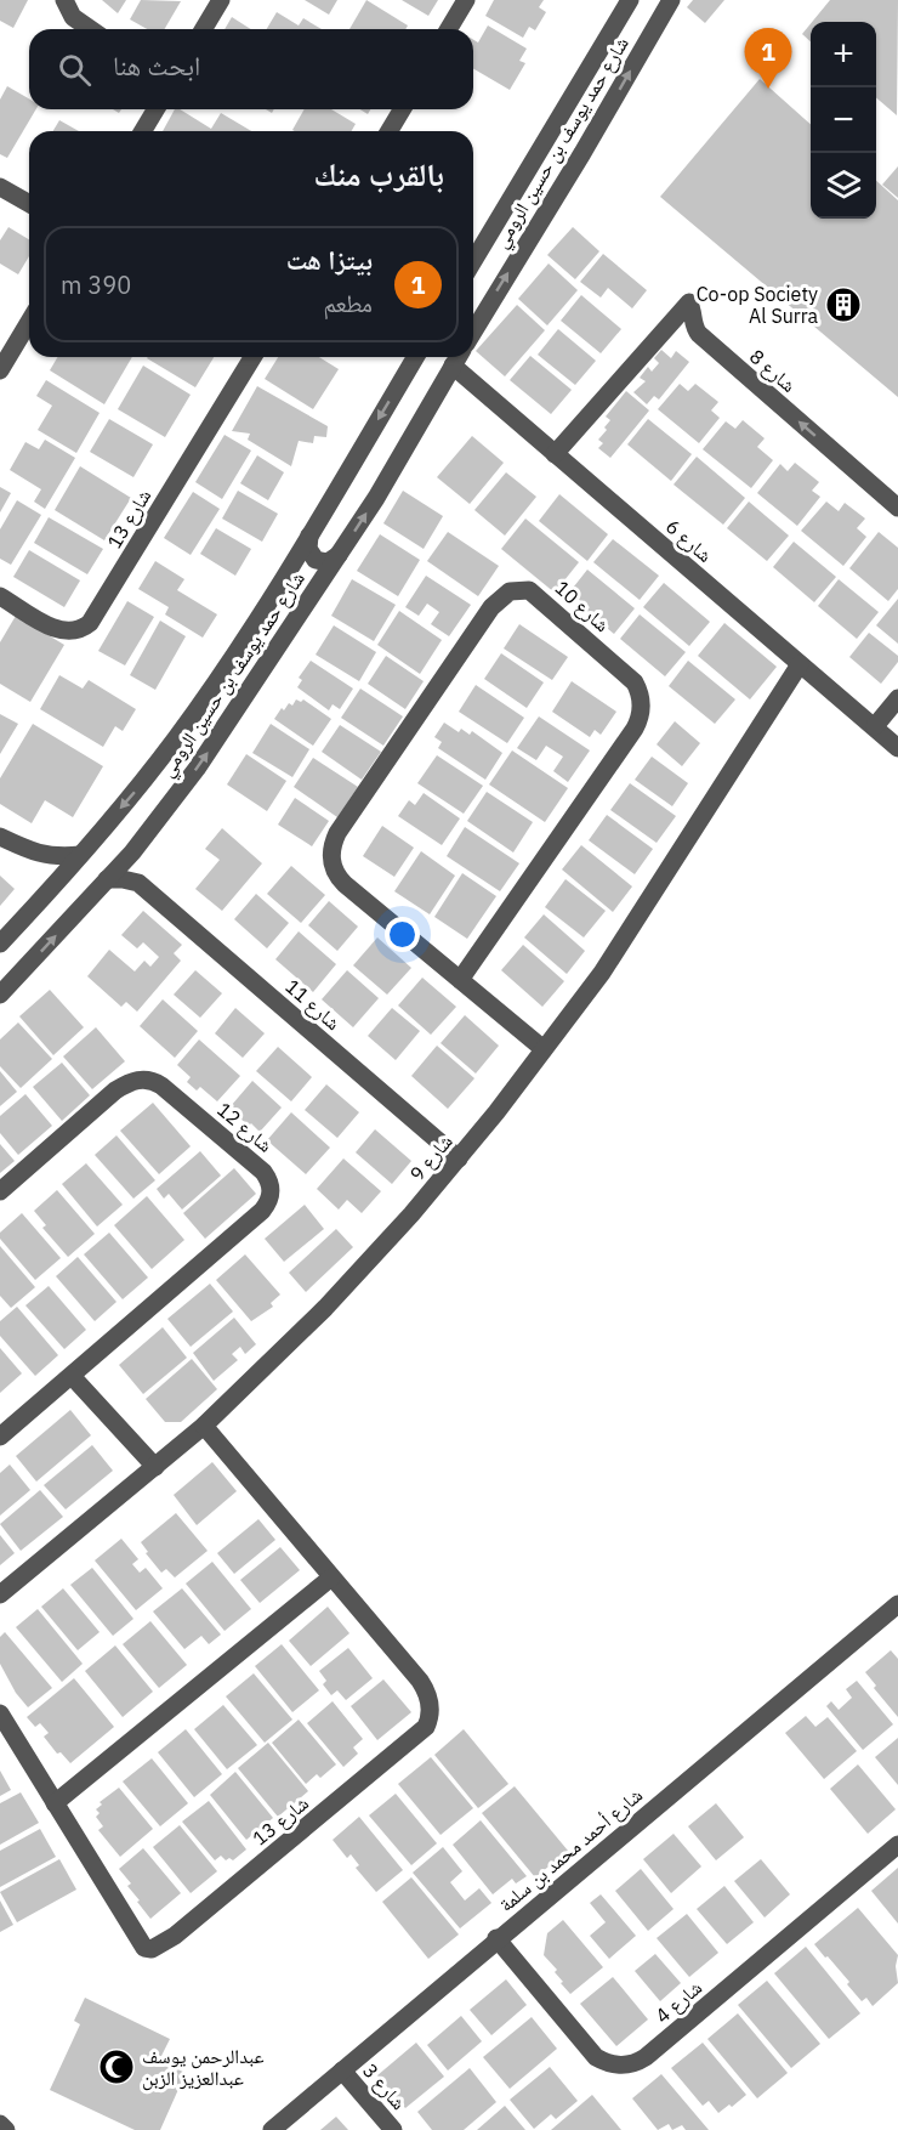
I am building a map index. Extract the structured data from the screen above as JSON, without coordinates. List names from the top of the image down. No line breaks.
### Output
{"streets":{"street":["شارع حمد يوسف بن حسين الرومي","شارع 8","شارع 13","شارع 6","شارع 10","شارع 11","شارع 12","شارع 9","شارع أحمد محمد بن سلمة","شارع 4","شارع 3"]},"crossings":[["شارع حمد يوسف بن حسين الرومي","شارع 6"],["شارع 8","شارع 6"],["شارع 13","شارع 9"],["شارع 6","شارع 9"],["شارع 10","شارع 9"],["شارع 11","شارع 9"],["شارع أحمد محمد بن سلمة","شارع 4"],["شارع أحمد محمد بن سلمة","شارع 3"]],"places":{"building":["Co-op Society Al Surra"],"mosque":["عبدالرحمن يوسف عبدالعزيز الزبن"]},"page":{"map_buttons":["+","−"],"pins":"1","search":"ابحث هنا","heading":"بالقرب منك","list":[{"mark":"1","name":"بيتزا هت","note":"مطعم","value":"390 m"}]}}
